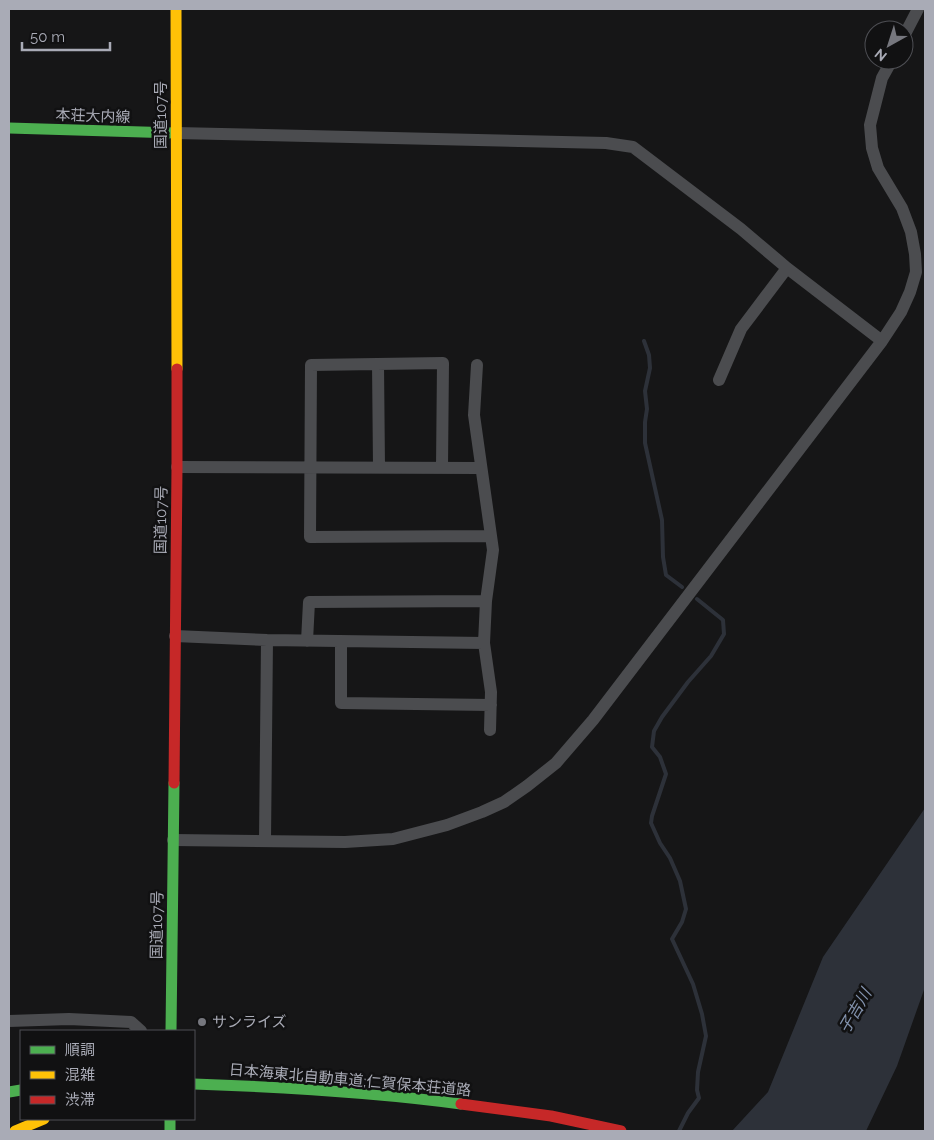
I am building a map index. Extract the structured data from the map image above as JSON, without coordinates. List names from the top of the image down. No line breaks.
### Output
{"streets":{"main road":["国道107号","本荘大内線","日本海東北自動車道;仁賀保本荘道路"]},"crossings":[["国道107号","本荘大内線"]],"water":["子吉川"],"places":["サンライズ"],"legend":["順調","混雑","渋滞"],"scale_bar":"50 m","north":"bottom left"}
